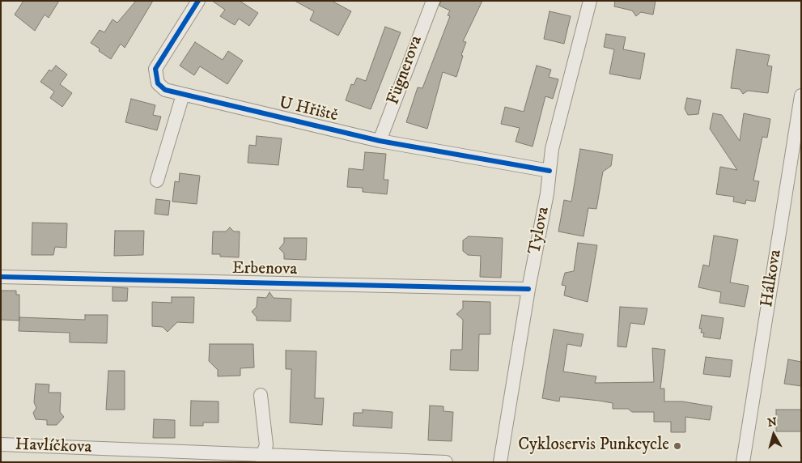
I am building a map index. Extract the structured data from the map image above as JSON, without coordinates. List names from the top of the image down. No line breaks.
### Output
{"streets":{"street":["Fügnerova","U Hřiště","Tylova","Erbenova","Hálkova","Havlíčkova"]},"crossings":[["Fügnerova","U Hřiště"],["U Hřiště","Tylova"],["Tylova","Erbenova"]],"places":["Cykloservis Punkcycle"],"north":"top"}
